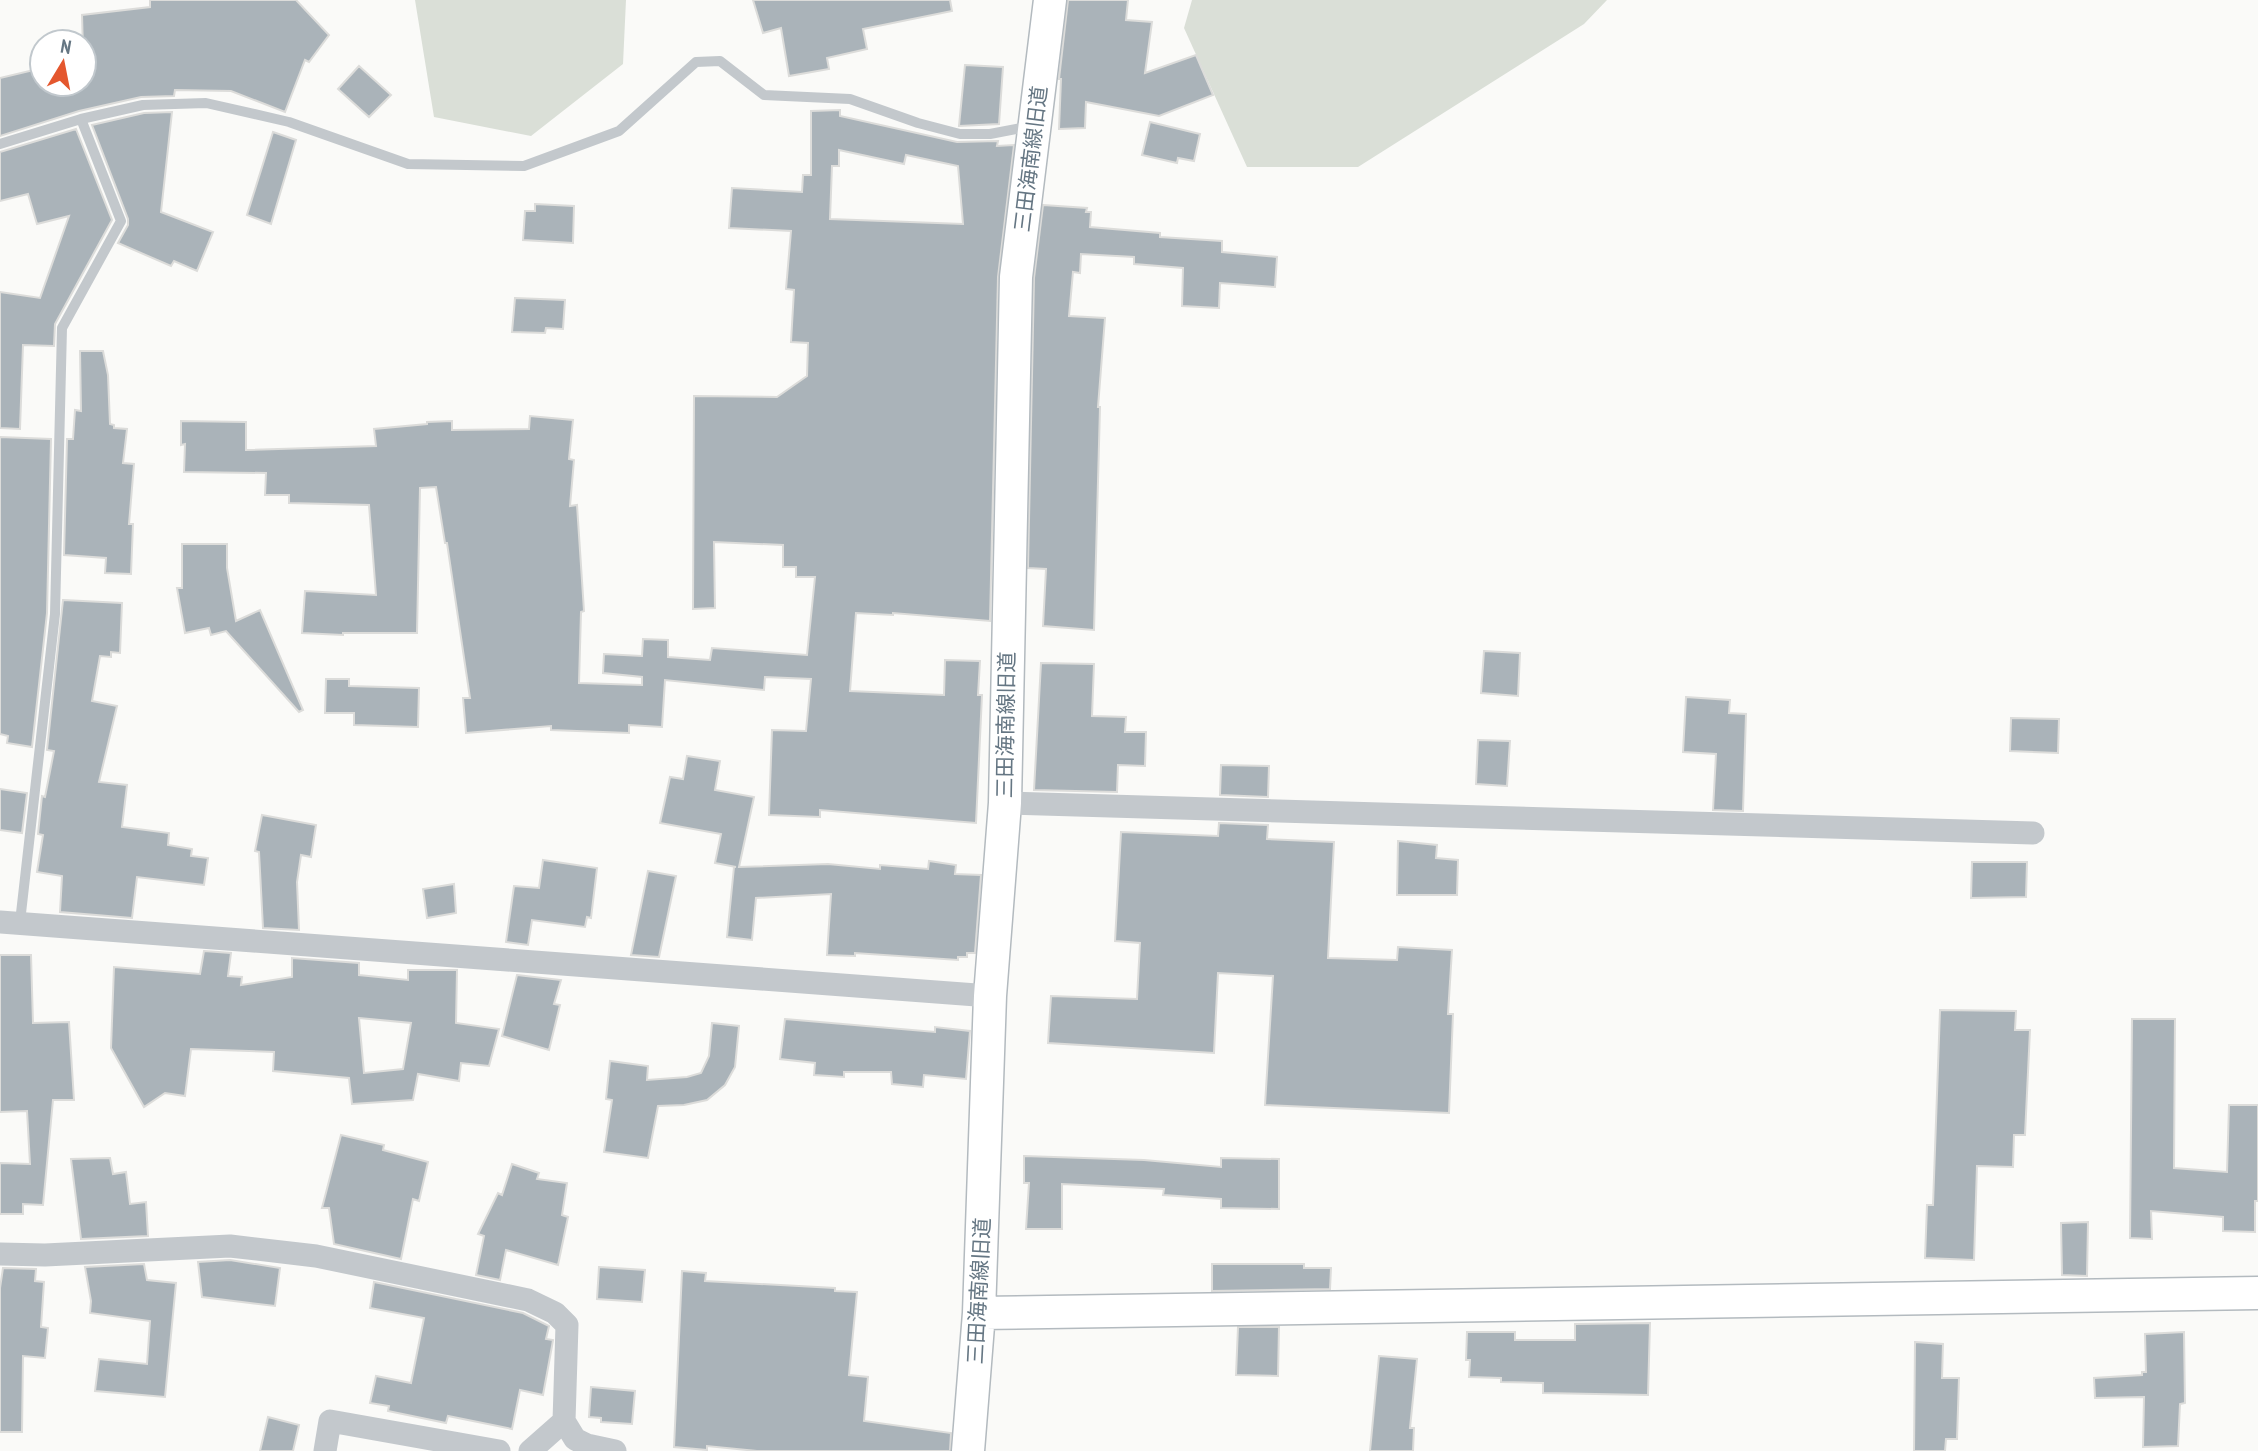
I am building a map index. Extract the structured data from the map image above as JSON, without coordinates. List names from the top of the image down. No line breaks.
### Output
{"streets":{"street":["三田海南線旧道"]},"north":"top"}
